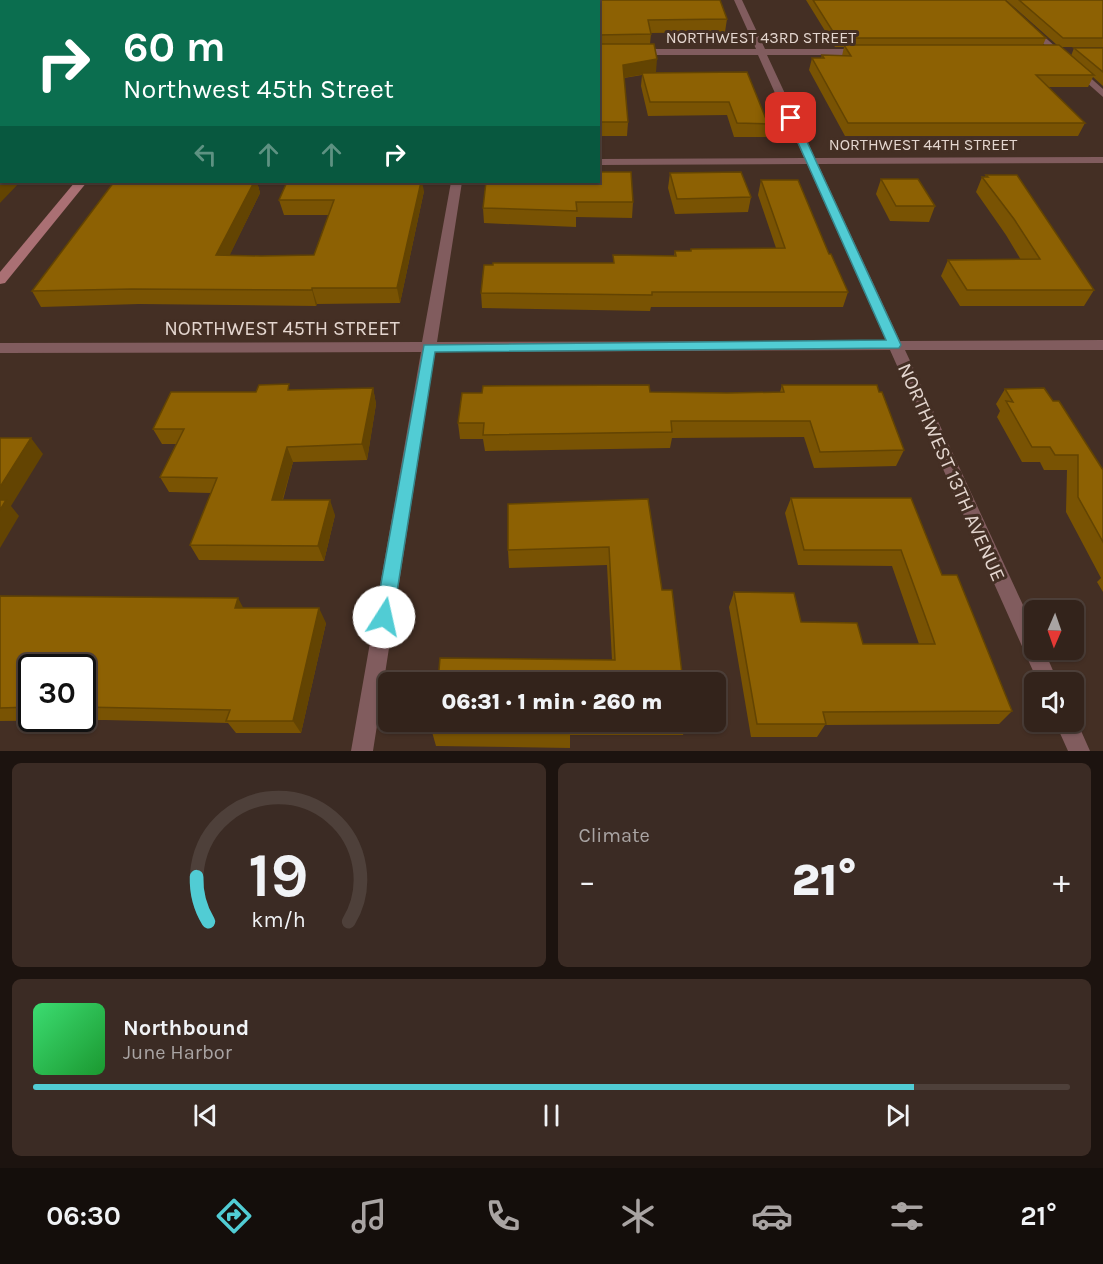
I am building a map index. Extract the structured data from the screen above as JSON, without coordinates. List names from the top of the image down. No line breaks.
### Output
{"streets":{"street":["NORTHWEST 43RD STREET","NORTHWEST 44TH STREET","NORTHWEST 45TH STREET","NORTHWEST 13TH AVENUE"]},"crossings":[["NORTHWEST 43RD STREET","NORTHWEST 13TH AVENUE"],["NORTHWEST 44TH STREET","NORTHWEST 13TH AVENUE"],["NORTHWEST 45TH STREET","NORTHWEST 13TH AVENUE"]],"north":"bottom","page":{"turn":["60 m","Northwest 45th Street"],"limit":"30","trip":"06:31 · 1 min · 260 m","tile":"Climate","heat":["−","21°","+"],"song":["Northbound","June Harbor"],"tabs":["06:30","21°"],"gauge":["19","km/h"]}}
